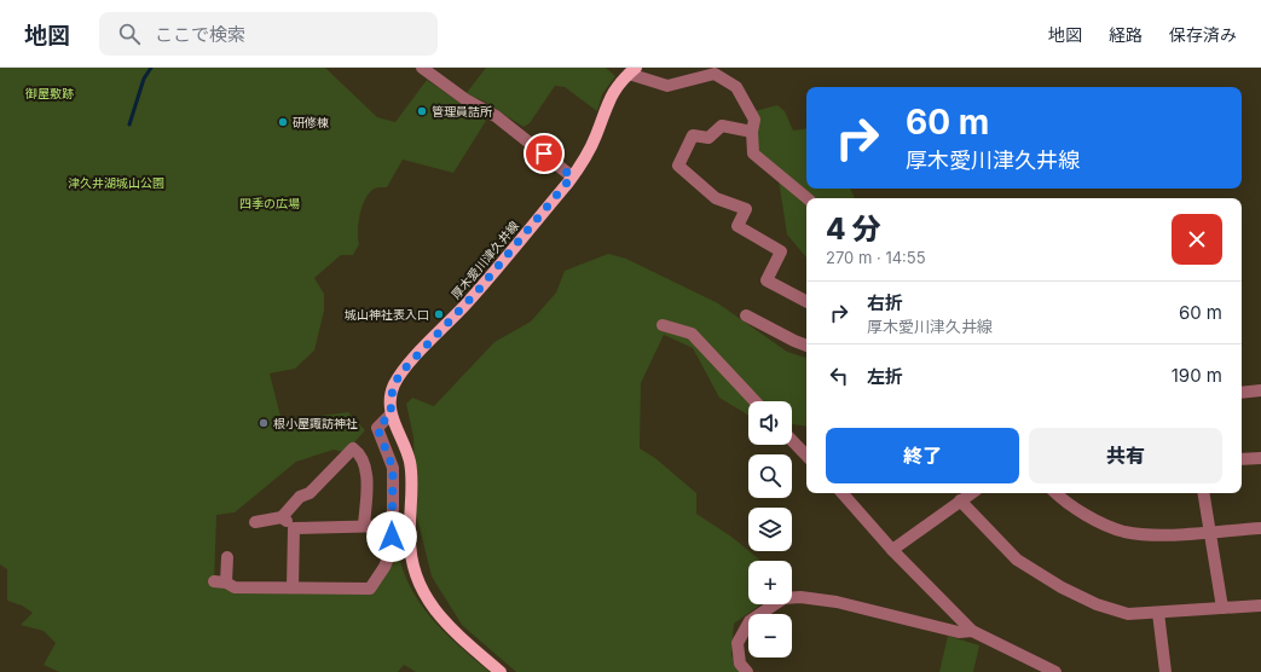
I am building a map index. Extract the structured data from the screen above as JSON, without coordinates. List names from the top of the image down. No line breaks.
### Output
{"streets":{"main road":["厚木愛川津久井線"]},"parks":["御屋敷跡","津久井湖城山公園","四季の広場"],"places":["管理員詰所","研修棟","城山神社表入口","根小屋諏訪神社"],"page":{"header":"地図","search":"ここで検索","nav":["地図","経路","保存済み"],"turn":["60 m","厚木愛川津久井線"],"heading":["4 分","270 m · 14:55"],"list":[{"name":"右折","note":"厚木愛川津久井線","value":"60 m"},{"name":"左折","value":"190 m"}],"map_buttons":["+","−"],"buttons":["終了","共有"]}}
